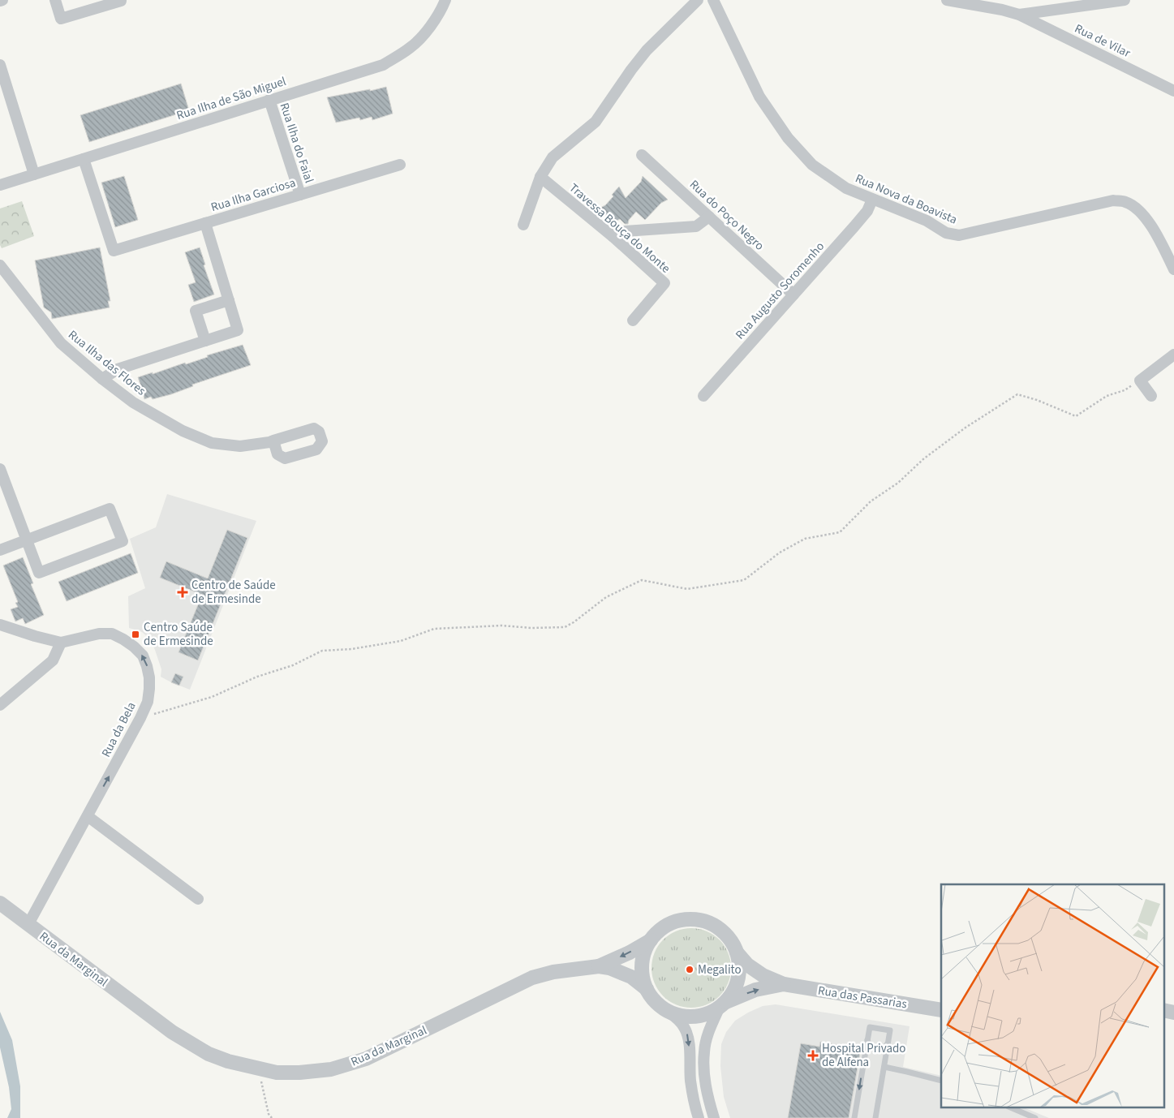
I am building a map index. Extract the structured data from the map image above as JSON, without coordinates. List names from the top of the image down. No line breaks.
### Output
{"streets":{"street":["Rua de Vilar","Rua Ilha de São Miguel","Rua Ilha do Faial","Rua Ilha Garciosa","Rua Nova da Boavista","Rua do Poço Negro","Travessa Bouça do Monte","Rua Augusto Soromenho","Rua Ilha das Flores","Rua da Bela","Rua da Marginal","Rua das Passarias"]},"crossings":[["Rua Ilha de São Miguel","Rua Ilha do Faial"],["Rua Ilha de São Miguel","Rua Ilha Garciosa"],["Rua Ilha do Faial","Rua Ilha Garciosa"],["Rua Nova da Boavista","Rua Augusto Soromenho"],["Rua do Poço Negro","Rua Augusto Soromenho"],["Rua da Bela","Rua da Marginal"],["Rua da Marginal","Rua das Passarias"]],"places":{"health":["Centro de Saúde de Ermesinde","Hospital Privado de Alfena"],"transit":["Centro Saúde de Ermesinde"],"other":["Megalito"]}}
